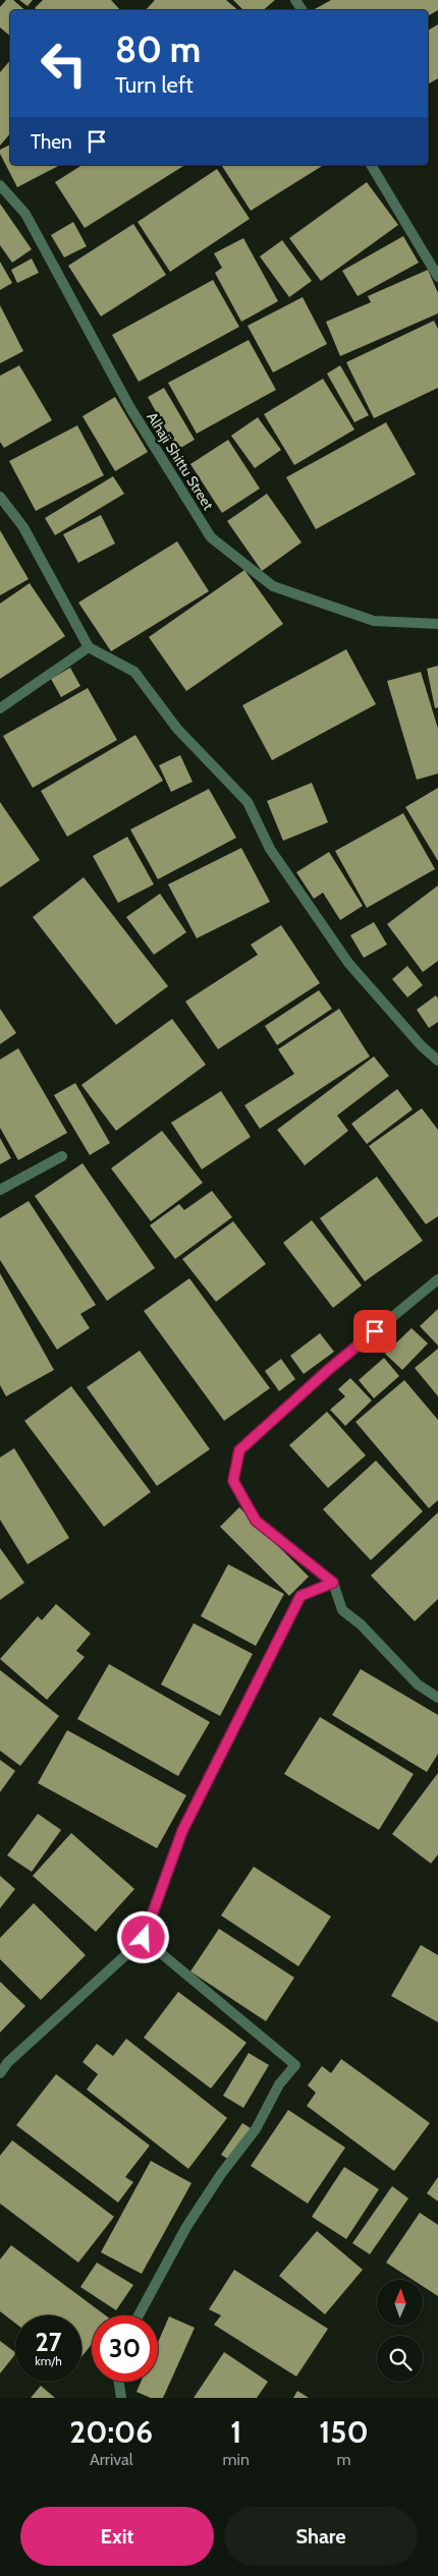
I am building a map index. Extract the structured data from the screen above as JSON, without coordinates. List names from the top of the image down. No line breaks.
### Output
{"streets":{"street":["Alhaji Shittu Street"]},"north":"top","page":{"turn":["80 m","Turn left"],"then":"Then","speed":"27 km/h","limit":"30","eta":["20:06","Arrival","1","min","150","m"],"buttons":["Exit","Share"]}}
